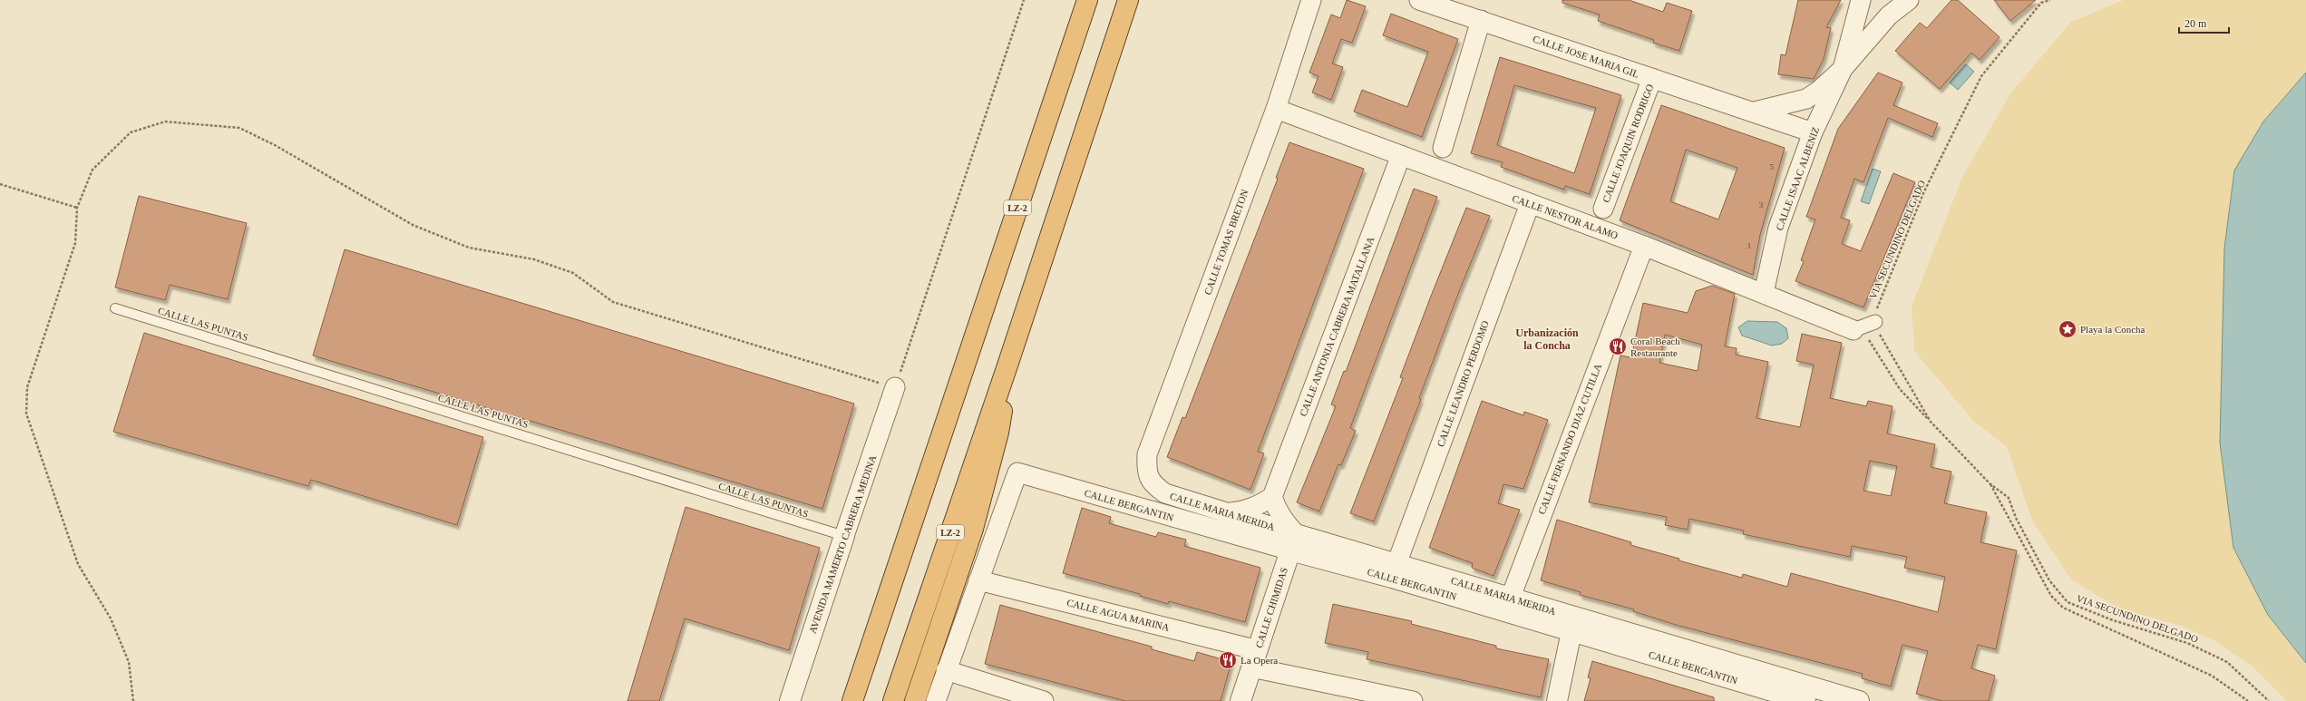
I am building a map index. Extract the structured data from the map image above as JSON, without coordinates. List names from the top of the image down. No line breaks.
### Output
{"streets":{"highway":["LZ-2"],"street":["CALLE JOSE MARIA GIL","CALLE JOAQUIN RODRIGO","CALLE ISAAC ALBENIZ","CALLE NESTOR ALAMO","CALLE TOMAS BRETON","CALLE ANTONIA CABRERA MATALLANA","CALLE LEANDRO PERDOMO","CALLE FERNANDO DIAZ CUTILLA","CALLE BERGANTIN","CALLE MARIA MERIDA","AVENIDA MAMERTO CABRERA MEDINA","CALLE CHIMIDAS","CALLE AGUA MARINA"],"lane":["CALLE LAS PUNTAS"],"path":["VIA SECUNDINO DELGADO"]},"crossings":[["CALLE JOSE MARIA GIL","CALLE JOAQUIN RODRIGO"],["CALLE JOSE MARIA GIL","CALLE ISAAC ALBENIZ"],["CALLE ISAAC ALBENIZ","CALLE NESTOR ALAMO"],["CALLE NESTOR ALAMO","CALLE TOMAS BRETON"],["CALLE NESTOR ALAMO","CALLE ANTONIA CABRERA MATALLANA"],["CALLE NESTOR ALAMO","CALLE LEANDRO PERDOMO"],["CALLE NESTOR ALAMO","CALLE FERNANDO DIAZ CUTILLA"],["CALLE TOMAS BRETON","CALLE MARIA MERIDA"],["CALLE LAS PUNTAS","AVENIDA MAMERTO CABRERA MEDINA"],["CALLE LEANDRO PERDOMO","CALLE MARIA MERIDA"],["CALLE FERNANDO DIAZ CUTILLA","CALLE BERGANTIN"],["CALLE FERNANDO DIAZ CUTILLA","CALLE MARIA MERIDA"],["CALLE BERGANTIN","CALLE MARIA MERIDA"],["CALLE BERGANTIN","CALLE CHIMIDAS"],["CALLE BERGANTIN","CALLE AGUA MARINA"],["CALLE MARIA MERIDA","CALLE CHIMIDAS"],["CALLE CHIMIDAS","CALLE AGUA MARINA"]],"districts":["Urbanización la Concha"],"places":{"place":["Playa la Concha"],"restaurant":["Coral Beach Restaurante","La Opera"]},"house_numbers":["5","3","1"],"scale_bar":"20 m"}
